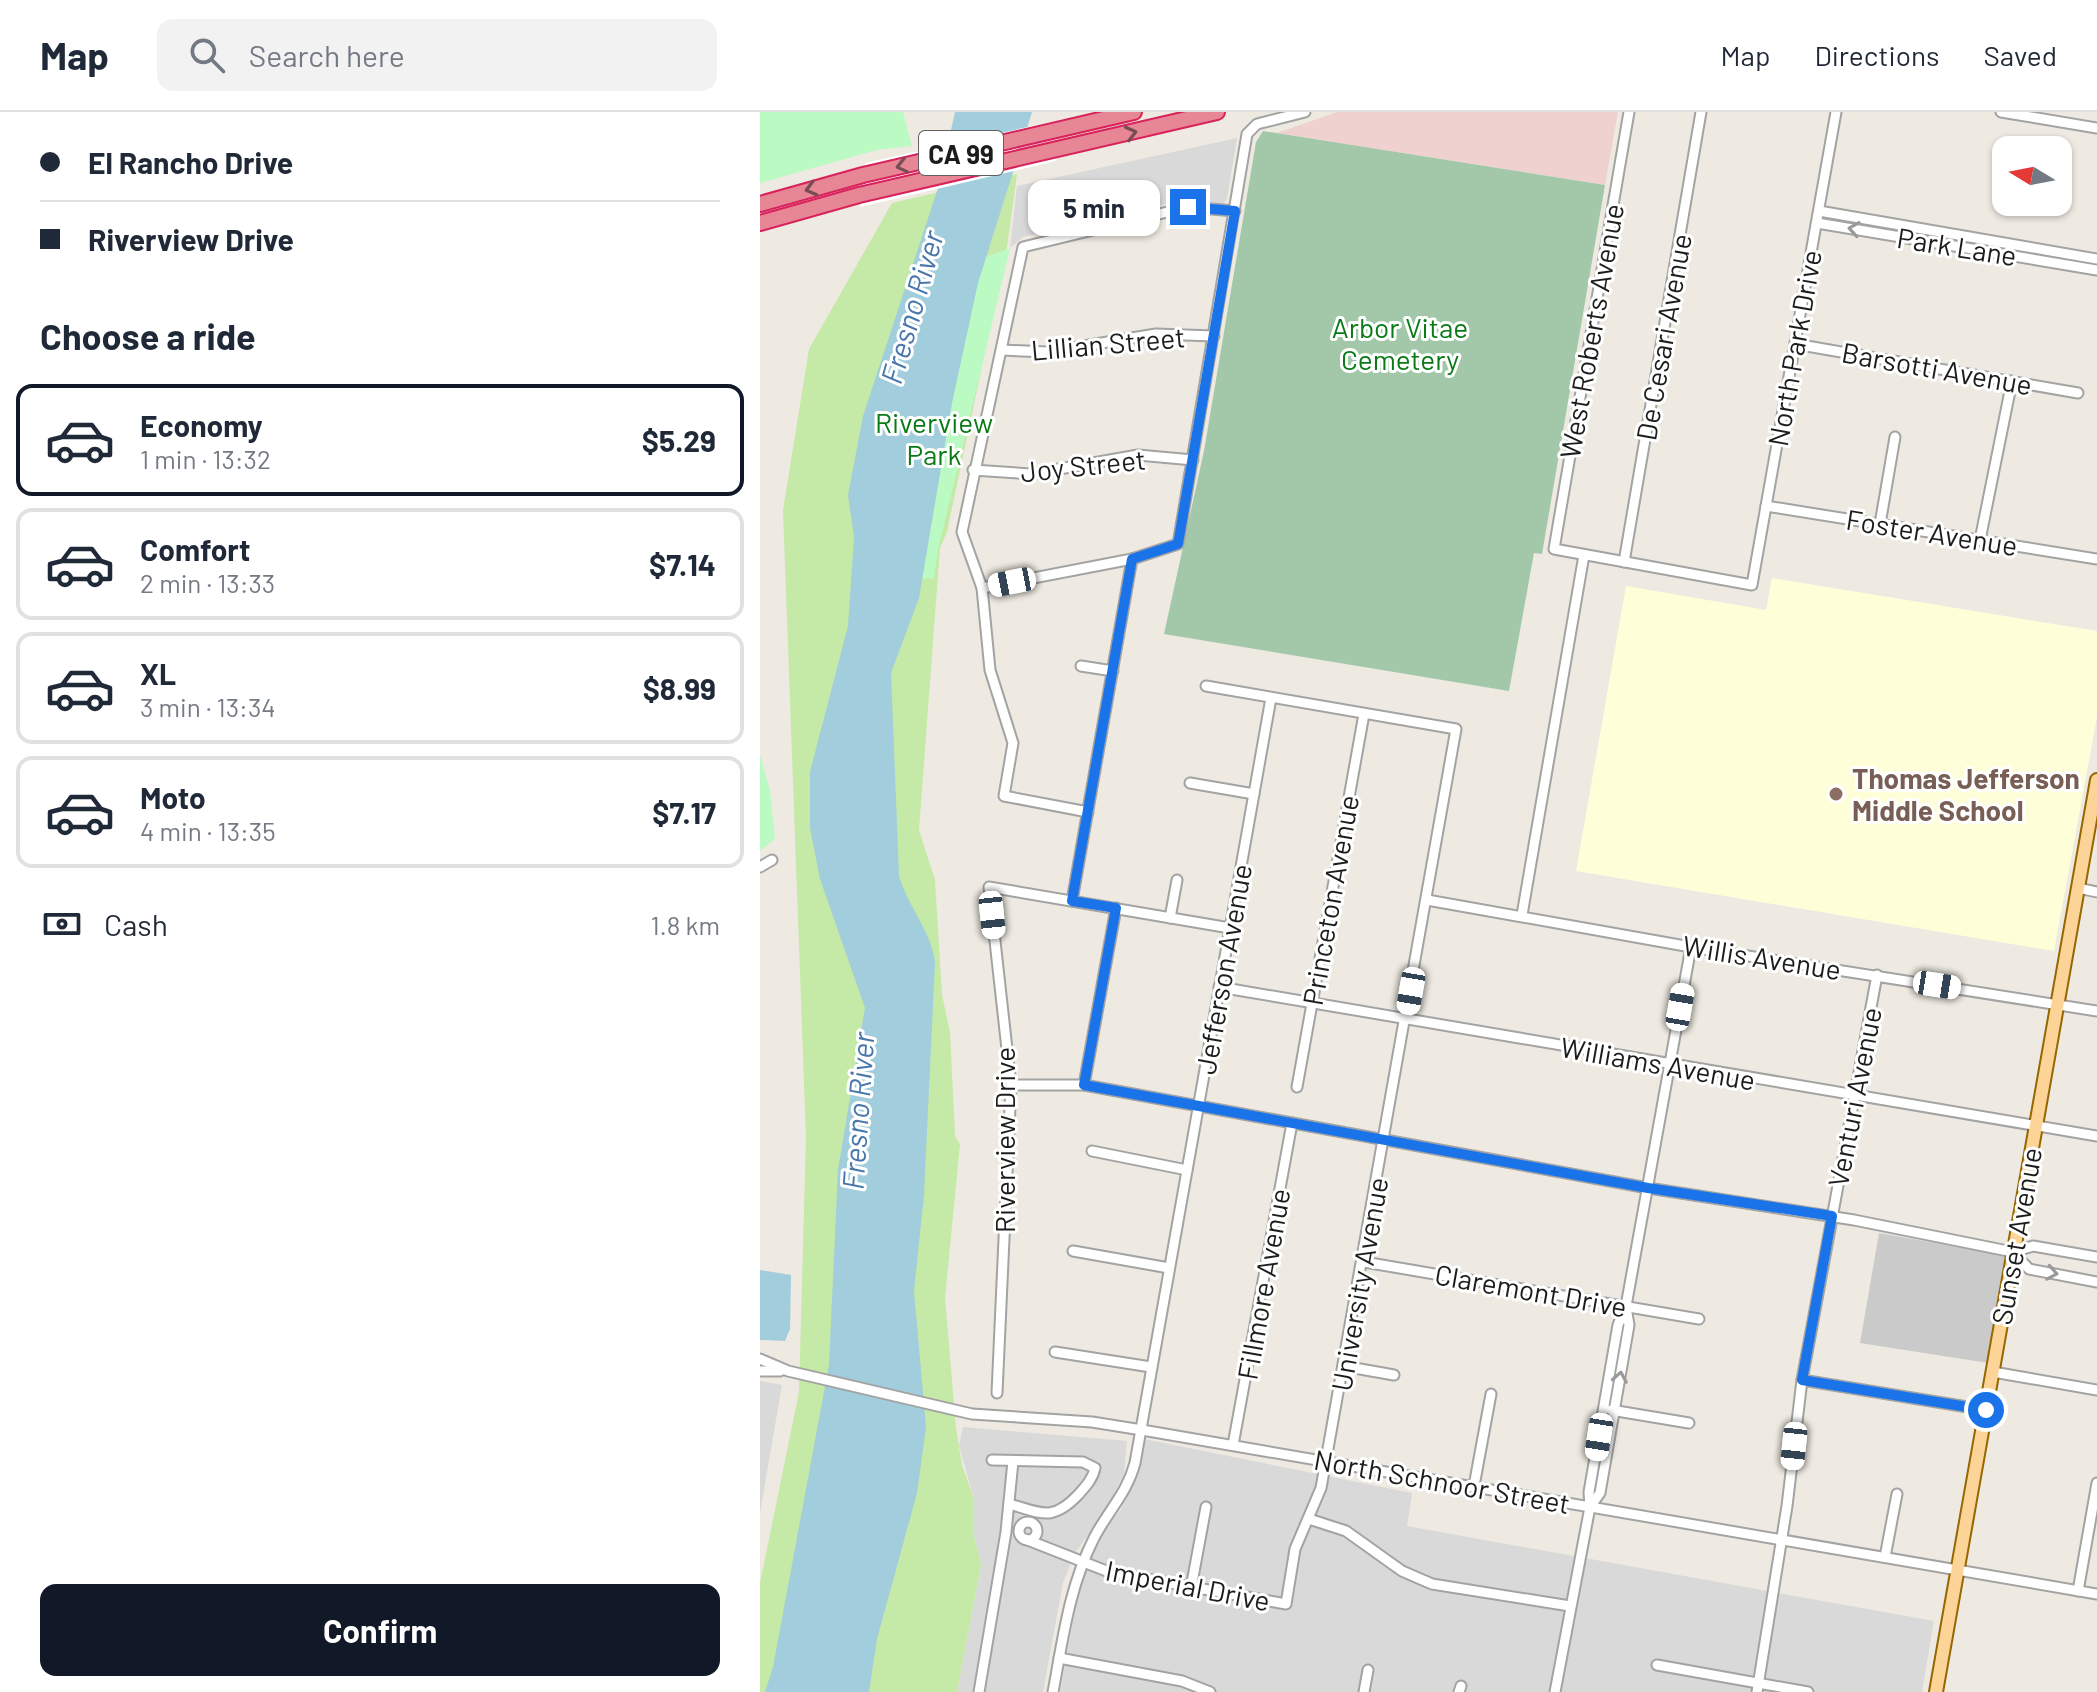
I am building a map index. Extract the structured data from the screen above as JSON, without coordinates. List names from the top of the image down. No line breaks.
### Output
{"streets":{"highway":["CA 99"],"main road":["Sunset Avenue"],"street":["Park Lane","West Roberts Avenue","De Cesari Avenue","Lillian Street","North Park Drive","Barsotti Avenue","Joy Street","Foster Avenue","Princeton Avenue","Willis Avenue","Jefferson Avenue","Williams Avenue","Venturi Avenue","Riverview Drive","Fillmore Avenue","University Avenue","Claremont Drive","North Schnoor Street","Imperial Drive"]},"crossings":[["Park Lane","North Park Drive"],["De Cesari Avenue","North Park Drive"],["North Park Drive","Barsotti Avenue"],["North Park Drive","Foster Avenue"],["Princeton Avenue","Williams Avenue"],["Princeton Avenue","University Avenue"],["Willis Avenue","Venturi Avenue"],["Willis Avenue","Sunset Avenue"],["Willis Avenue","University Avenue"],["Jefferson Avenue","Williams Avenue"],["Jefferson Avenue","North Schnoor Street"],["Williams Avenue","Venturi Avenue"],["Williams Avenue","Sunset Avenue"],["Williams Avenue","University Avenue"],["Venturi Avenue","North Schnoor Street"],["Sunset Avenue","North Schnoor Street"],["Fillmore Avenue","North Schnoor Street"],["University Avenue","Claremont Drive"],["University Avenue","North Schnoor Street"],["University Avenue","Imperial Drive"],["North Schnoor Street","Imperial Drive"]],"water":["Fresno River"],"parks":["Arbor Vitae Cemetery","Riverview Park"],"places":["Thomas Jefferson Middle School"],"north":"left","page":{"header":"Map","search":"Search here","nav":["Map","Directions","Saved"],"banner":["El Rancho Drive","Riverview Drive"],"bubble":"5 min","heading":"Choose a ride","list":[{"name":"Economy","note":"1 min · 13:32","value":"$5.29"},{"name":"Comfort","note":"2 min · 13:33","value":"$7.14"},{"name":"XL","note":"3 min · 13:34","value":"$8.99"},{"name":"Moto","note":"4 min · 13:35","value":"$7.17"}],"pay":["Cash","1.8 km"],"buttons":"Confirm"}}
